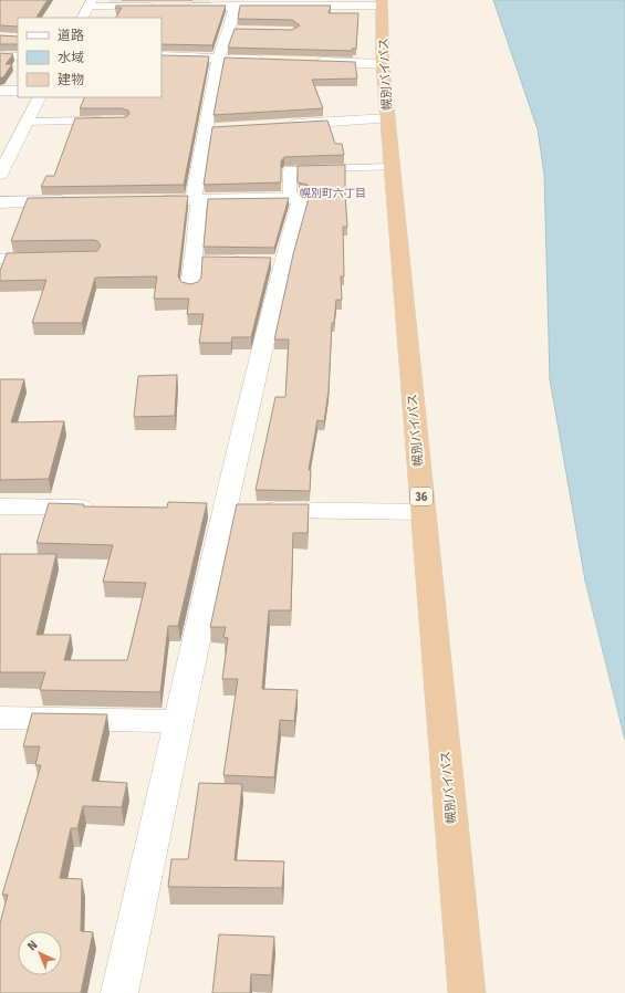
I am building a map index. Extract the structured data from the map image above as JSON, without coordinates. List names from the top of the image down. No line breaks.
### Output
{"streets":{"highway":["幌別バイパス","36"]},"districts":["幌別町六丁目"],"legend":["道路","水域","建物"],"north":"top left"}
